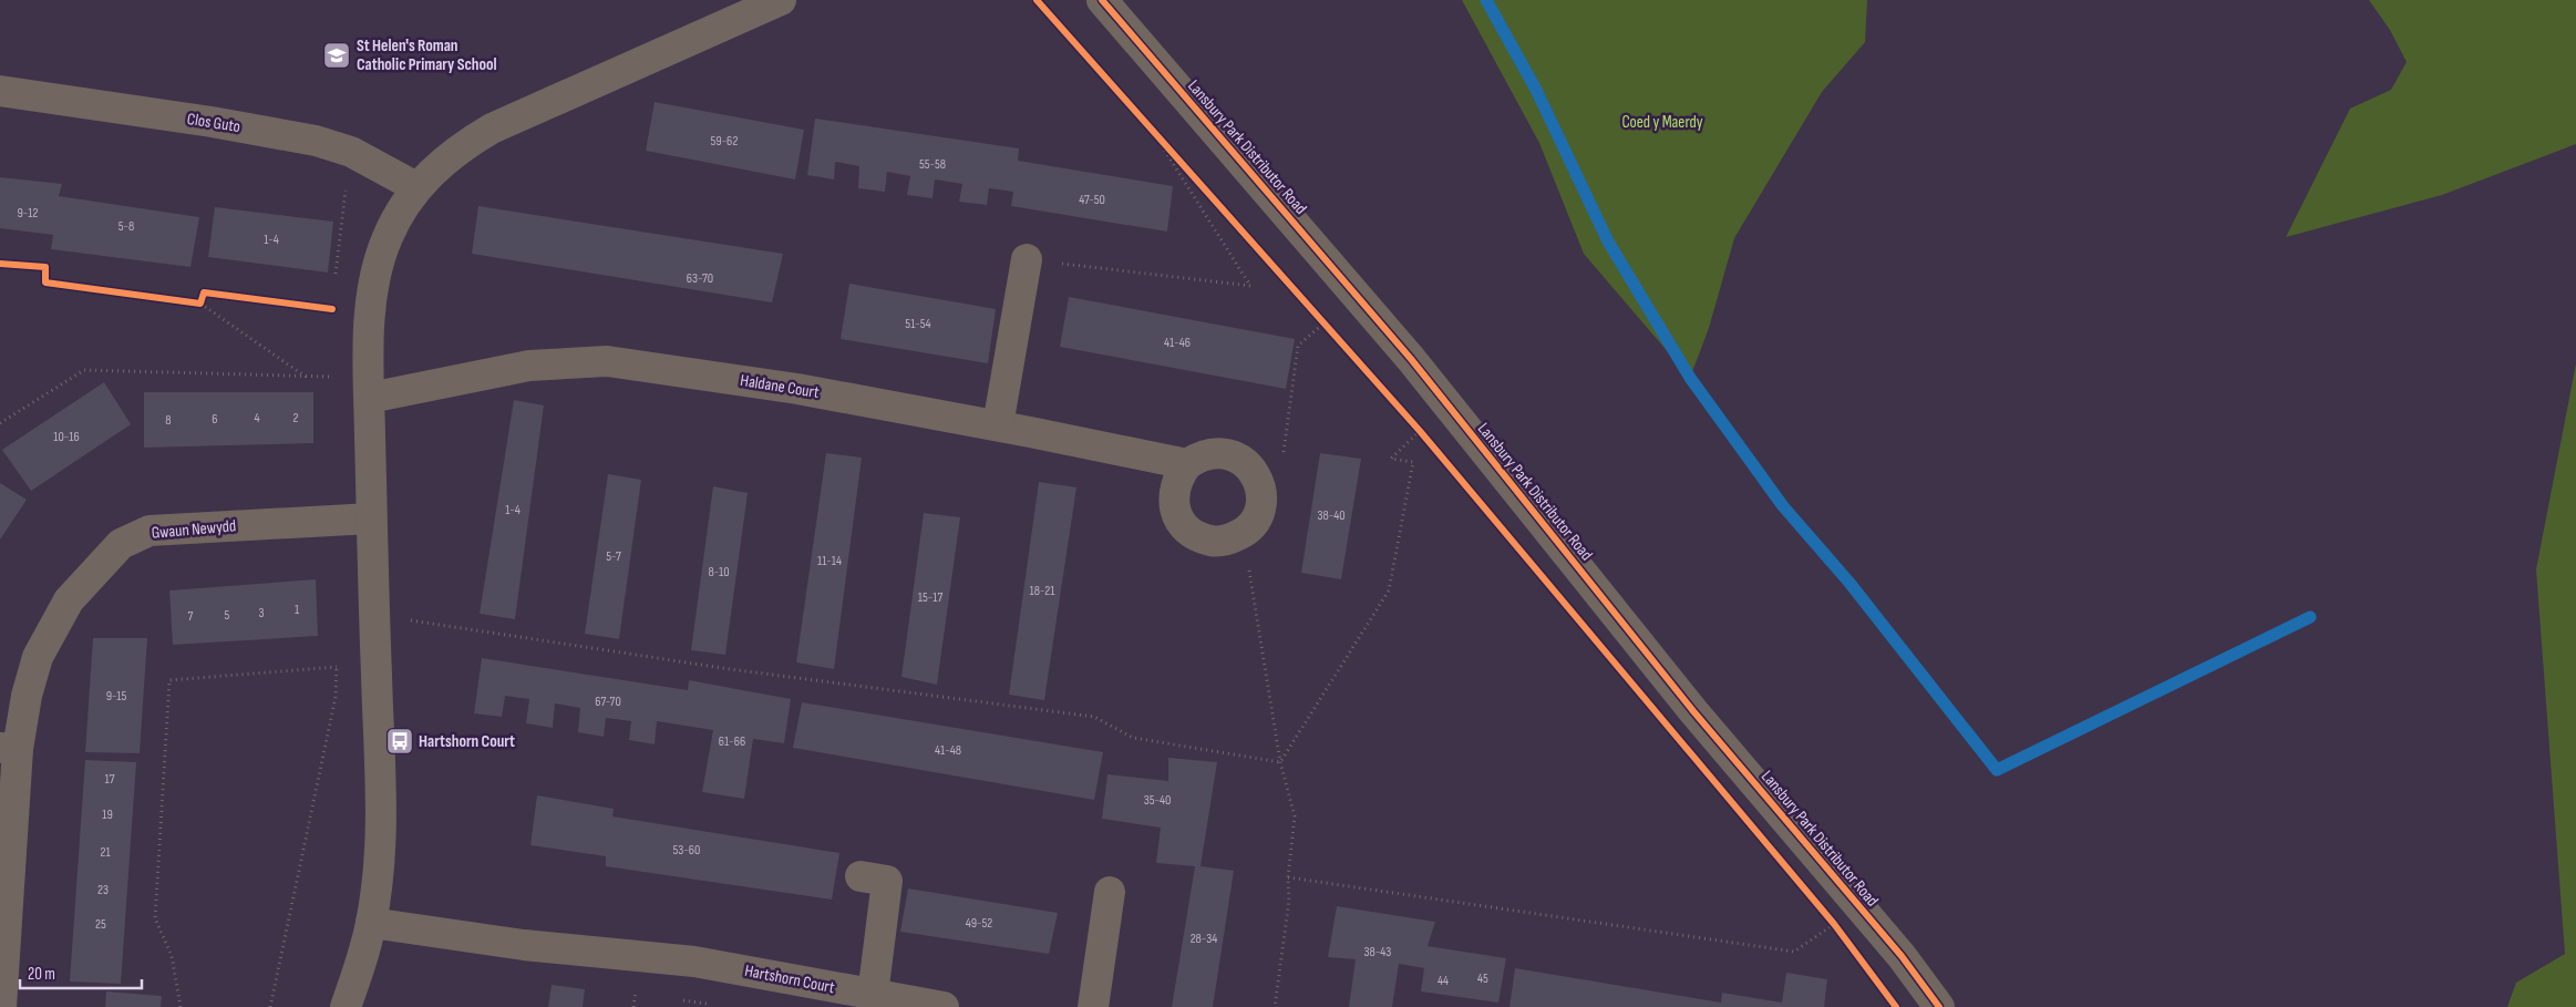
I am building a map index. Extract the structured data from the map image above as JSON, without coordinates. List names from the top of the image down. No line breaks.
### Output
{"streets":{"street":["Clos Guto","Lansbury Park Distributor Road","Haldane Court","Gwaun Newydd","Hartshorn Court"]},"parks":["Coed y Maerdy"],"places":{"school or university":["St Helen's Roman Catholic Primary School"],"bus stop":["Hartshorn Court"]},"house_numbers":["59-62","55-58","47-50","9-12","5-8","1-4","63-70","51-54","41-46","4","2","6","8","10-16","1-4","38-40","5-7","11-14","8-10","18-21","15-17","1","3","5","7","9-15","67-70","61-66","41-48","17","35-40","19","53-60","21","23","49-52","25","28-34","38-43","45","44"],"scale_bar":"20 m"}
